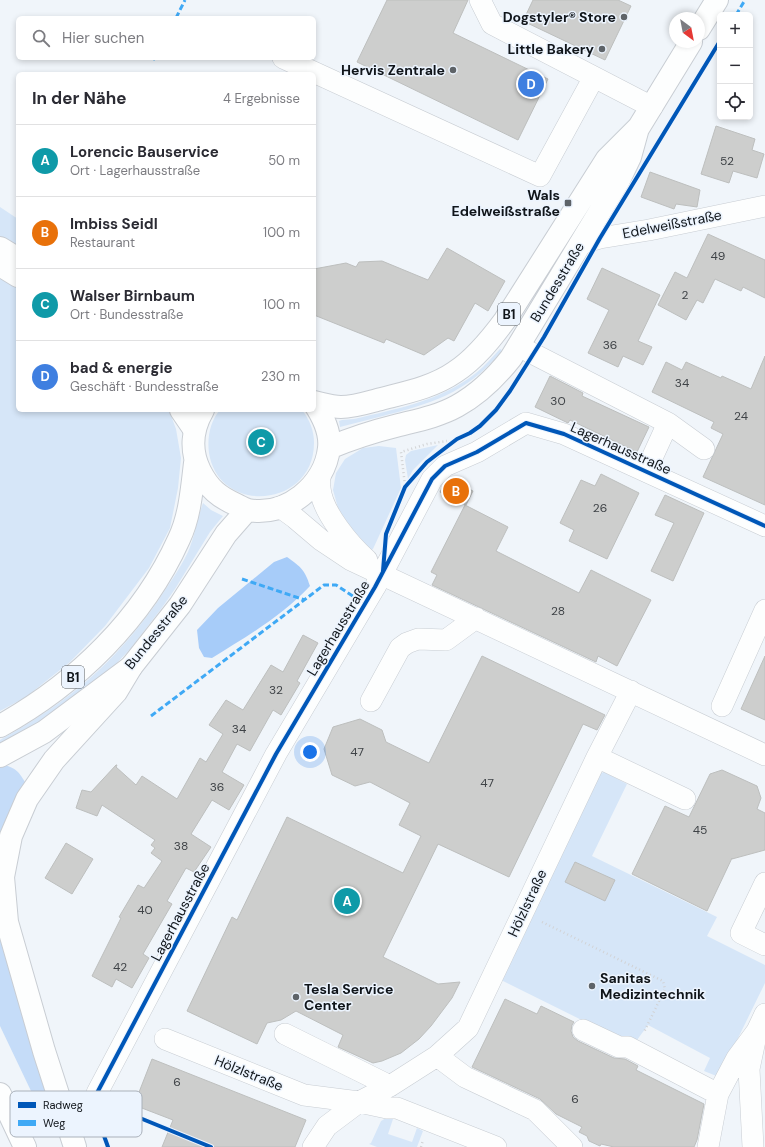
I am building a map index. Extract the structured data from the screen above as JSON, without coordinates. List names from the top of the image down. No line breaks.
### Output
{"streets":{"main road":["Bundesstraße","B1"],"street":["Edelweißstraße","Lagerhausstraße","Hölzlstraße"]},"crossings":[["Edelweißstraße","Bundesstraße"],["Bundesstraße","Lagerhausstraße"],["Lagerhausstraße","Hölzlstraße"]],"places":{"other":["Dogstyler® Store","Little Bakery","Hervis Zentrale","Sanitas Medizintechnik","Tesla Service Center"],"transit":["Wals Edelweißstraße"]},"house_numbers":["52","49","2","36","34","30","24","26","28","32","34","47","47","36","45","38","40","42","6","6"],"legend":["Radweg","Weg"],"north":"bottom right","page":{"map_buttons":["+","−"],"search":"Hier suchen","pins":["D","C","B","A"],"heading":["In der Nähe","4 Ergebnisse"],"list":[{"mark":"A","name":"Lorencic Bauservice","note":"Ort · Lagerhausstraße","value":"50 m"},{"mark":"B","name":"Imbiss Seidl","note":"Restaurant","value":"100 m"},{"mark":"C","name":"Walser Birnbaum","note":"Ort · Bundesstraße","value":"100 m"},{"mark":"D","name":"bad & energie","note":"Geschäft · Bundesstraße","value":"230 m"}]}}
